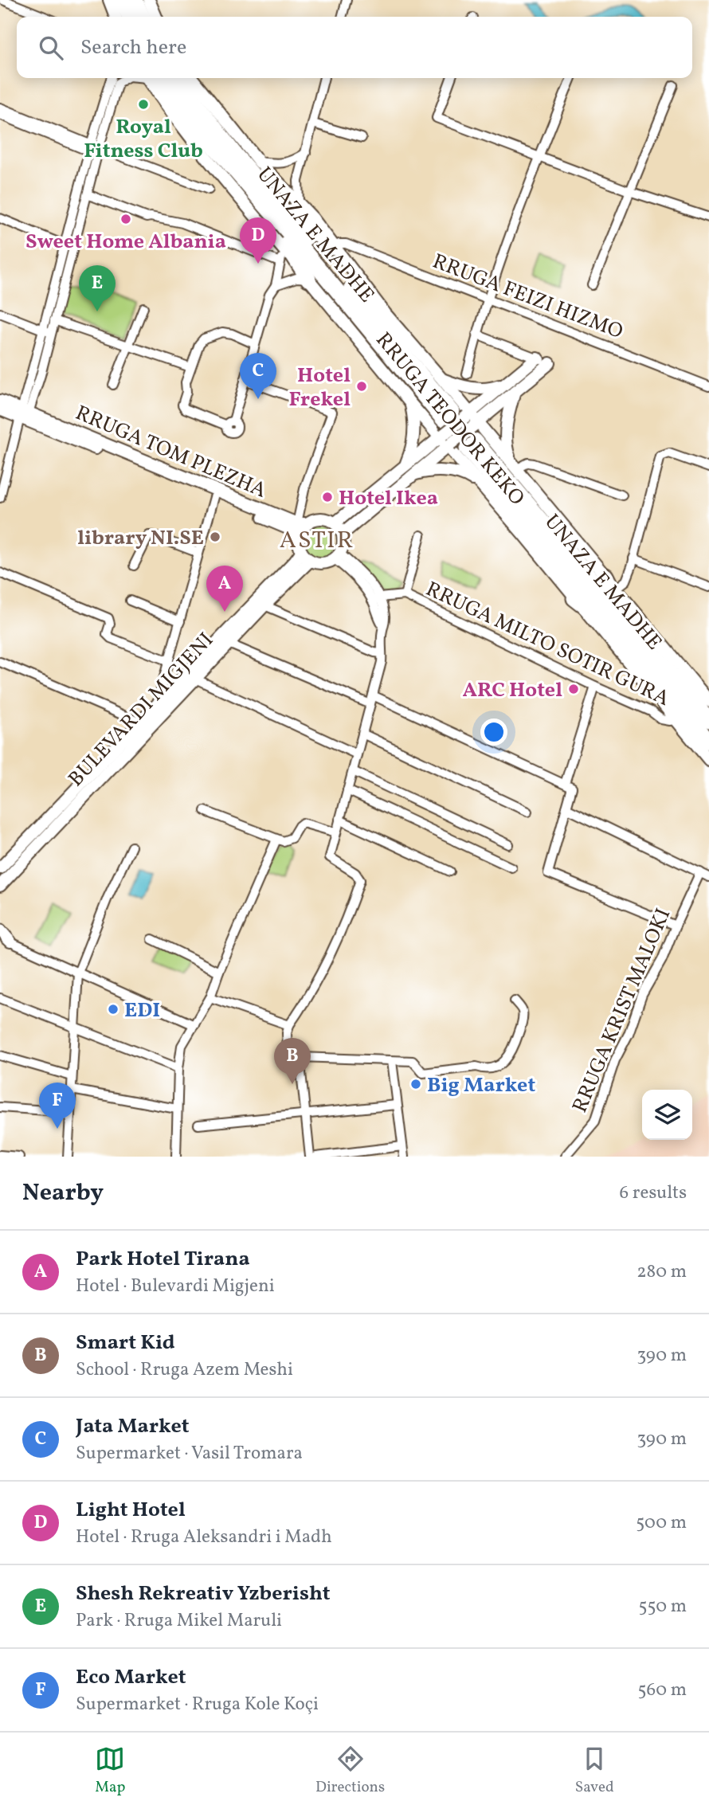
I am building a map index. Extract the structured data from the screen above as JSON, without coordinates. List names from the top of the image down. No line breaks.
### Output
{"streets":{"highway":["UNAZA E MADHE"],"main road":["RRUGA TEODOR KEKO","RRUGA TOM PLEZHA","BULEVARDI MIGJENI"],"street":["RRUGA FEIZI HIZMO","RRUGA MILTO SOTIR GURA","RRUGA KRIST MALOKI"]},"crossings":[["UNAZA E MADHE","RRUGA TEODOR KEKO"],["RRUGA FEIZI HIZMO","RRUGA TEODOR KEKO"],["RRUGA TEODOR KEKO","RRUGA MILTO SOTIR GURA"],["RRUGA TOM PLEZHA","BULEVARDI MIGJENI"]],"districts":["ASTIR"],"places":["Royal Fitness Club","Sweet Home Albania","Hotel Frekel","Hotel Ikea","library NI.SE","ARC Hotel","EDI","Big Market"],"page":{"search":"Search here","pins":["D","E","C","A","B","F"],"heading":["Nearby","6 results"],"list":[{"mark":"A","name":"Park Hotel Tirana","note":"Hotel · Bulevardi Migjeni","value":"280 m"},{"mark":"B","name":"Smart Kid","note":"School · Rruga Azem Meshi","value":"390 m"},{"mark":"C","name":"Jata Market","note":"Supermarket · Vasil Tromara","value":"390 m"},{"mark":"D","name":"Light Hotel","note":"Hotel · Rruga Aleksandri i Madh","value":"500 m"},{"mark":"E","name":"Shesh Rekreativ Yzberisht","note":"Park · Rruga Mikel Maruli","value":"550 m"},{"mark":"F","name":"Eco Market","note":"Supermarket · Rruga Kole Koçi","value":"560 m"}],"nav":["Map","Directions","Saved"]}}
